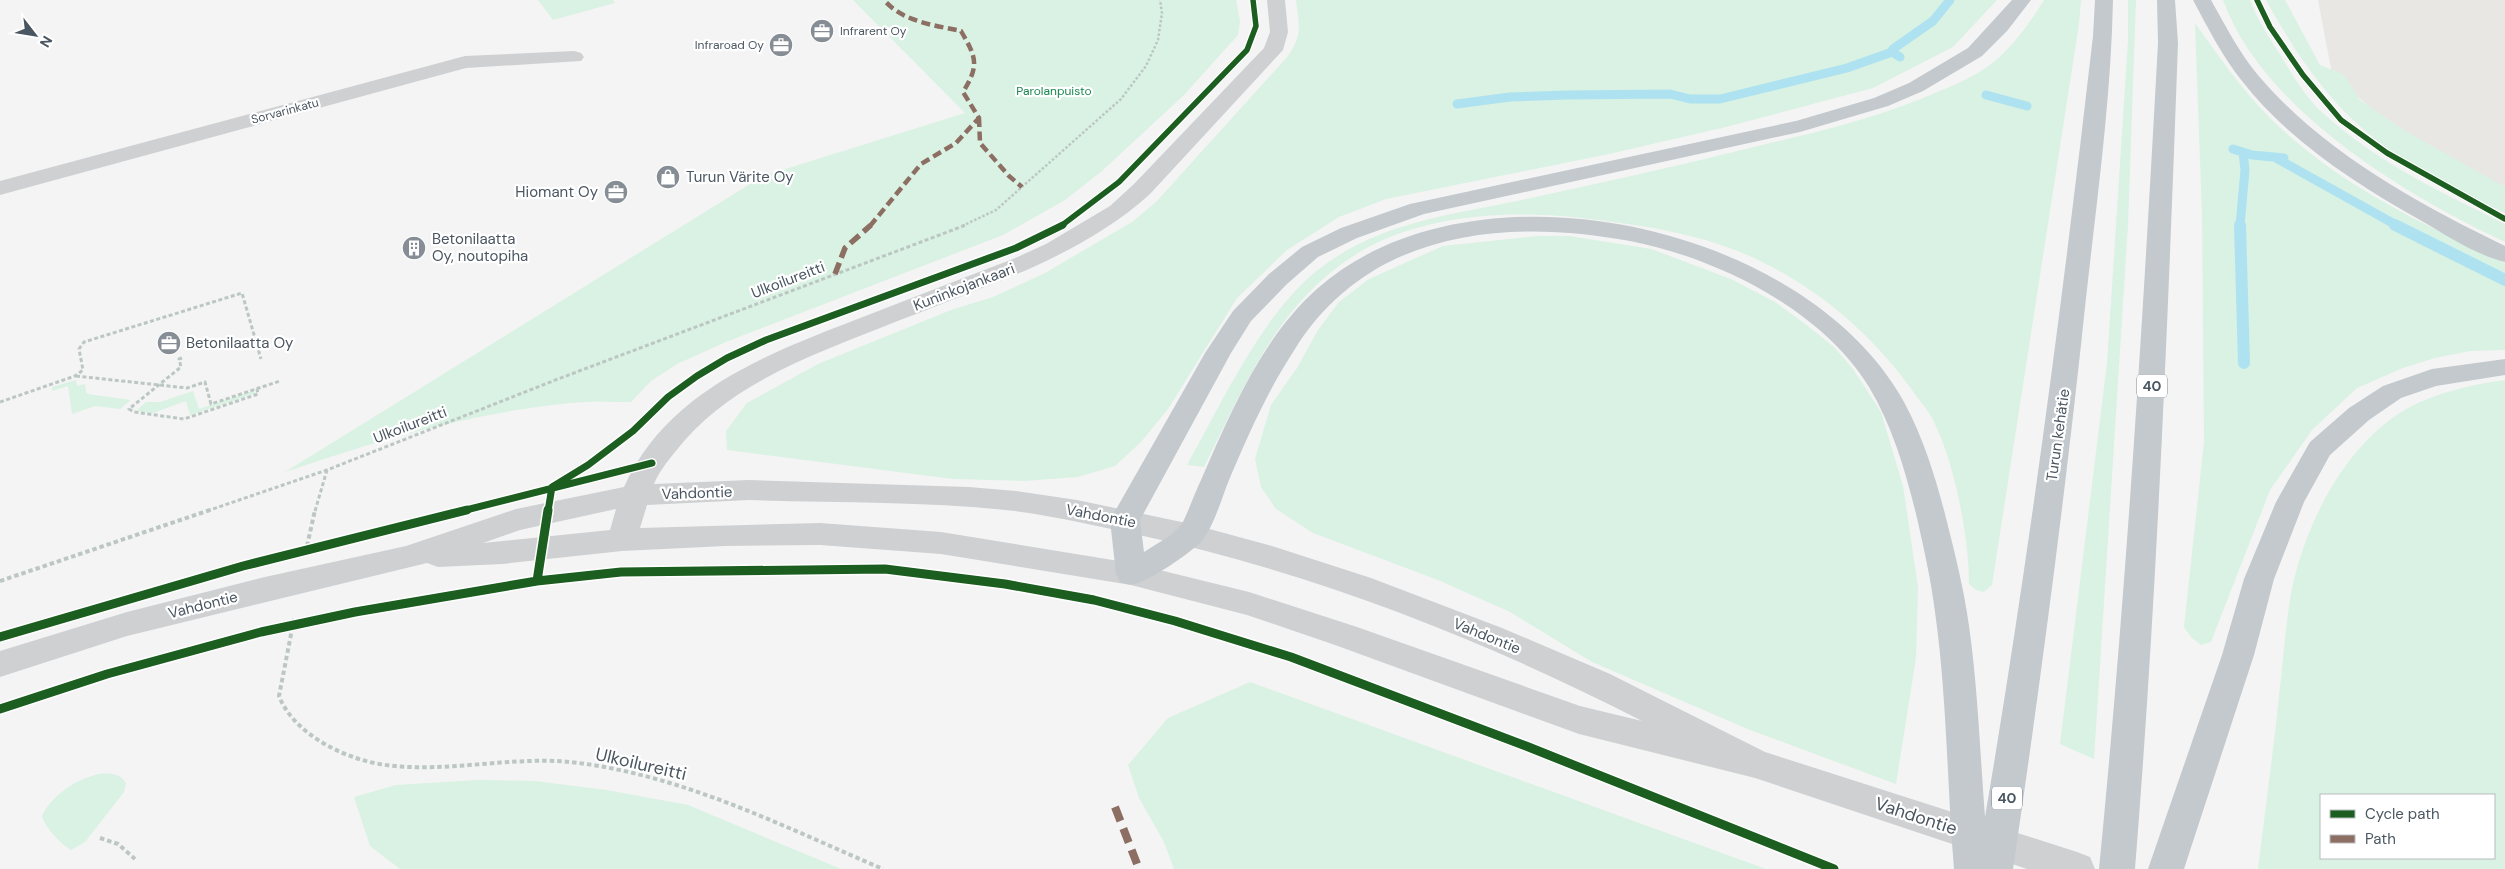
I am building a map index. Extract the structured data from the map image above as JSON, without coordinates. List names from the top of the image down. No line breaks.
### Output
{"streets":{"highway":["40","Turun kehätie"],"street":["Sorvarinkatu","Kuninkojankaari","Vahdontie"],"path":["Ulkoilureitti"]},"crossings":[["Kuninkojankaari","Vahdontie"]],"parks":["Parolanpuisto"],"places":{"office":["Infrarent Oy","Infraroad Oy","Hiomant Oy","Betonilaatta Oy"],"shop":["Turun Värite Oy"],"building":["Betonilaatta Oy, noutopiha"]},"legend":["Cycle path","Path"],"north":"bottom right"}
